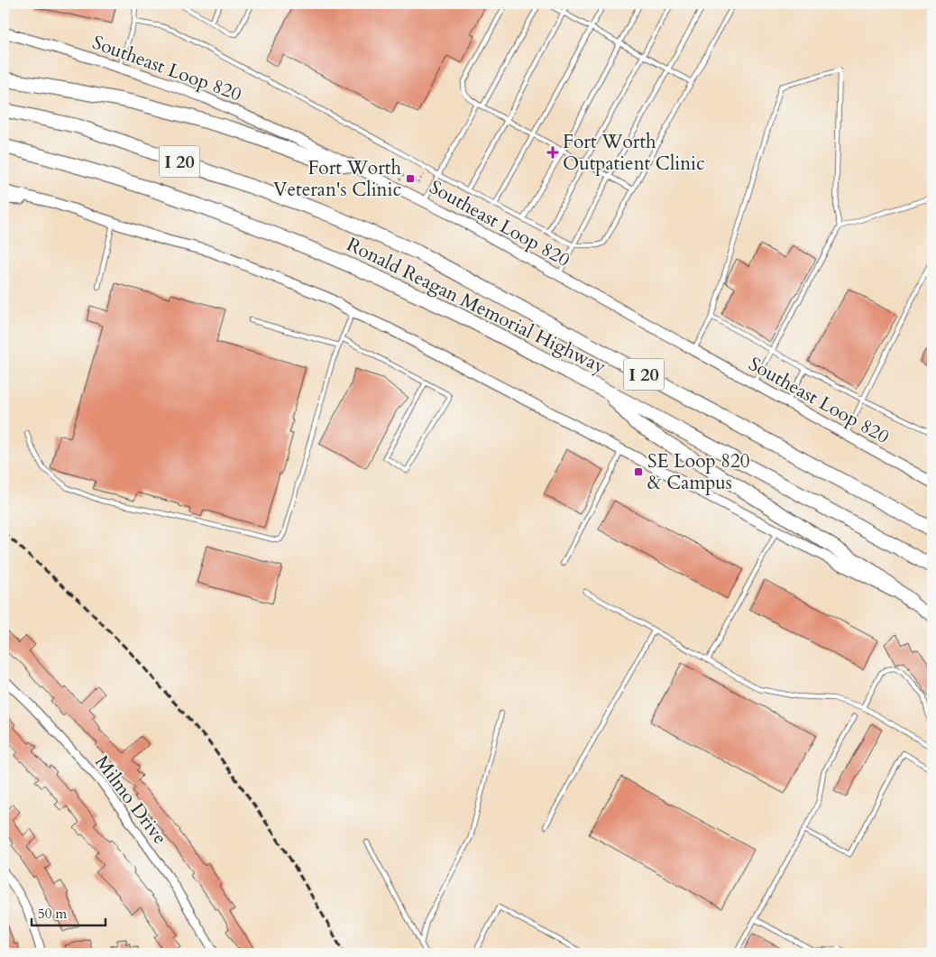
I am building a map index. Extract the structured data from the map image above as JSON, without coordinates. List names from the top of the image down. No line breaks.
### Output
{"streets":{"highway":["I 20","Ronald Reagan Memorial Highway"],"main road":["Southeast Loop 820"],"street":["Milmo Drive"]},"places":{"health":["Fort Worth Outpatient Clinic"],"transit":["Fort Worth Veteran's Clinic","SE Loop 820 & Campus"]},"scale_bar":"50 m"}
